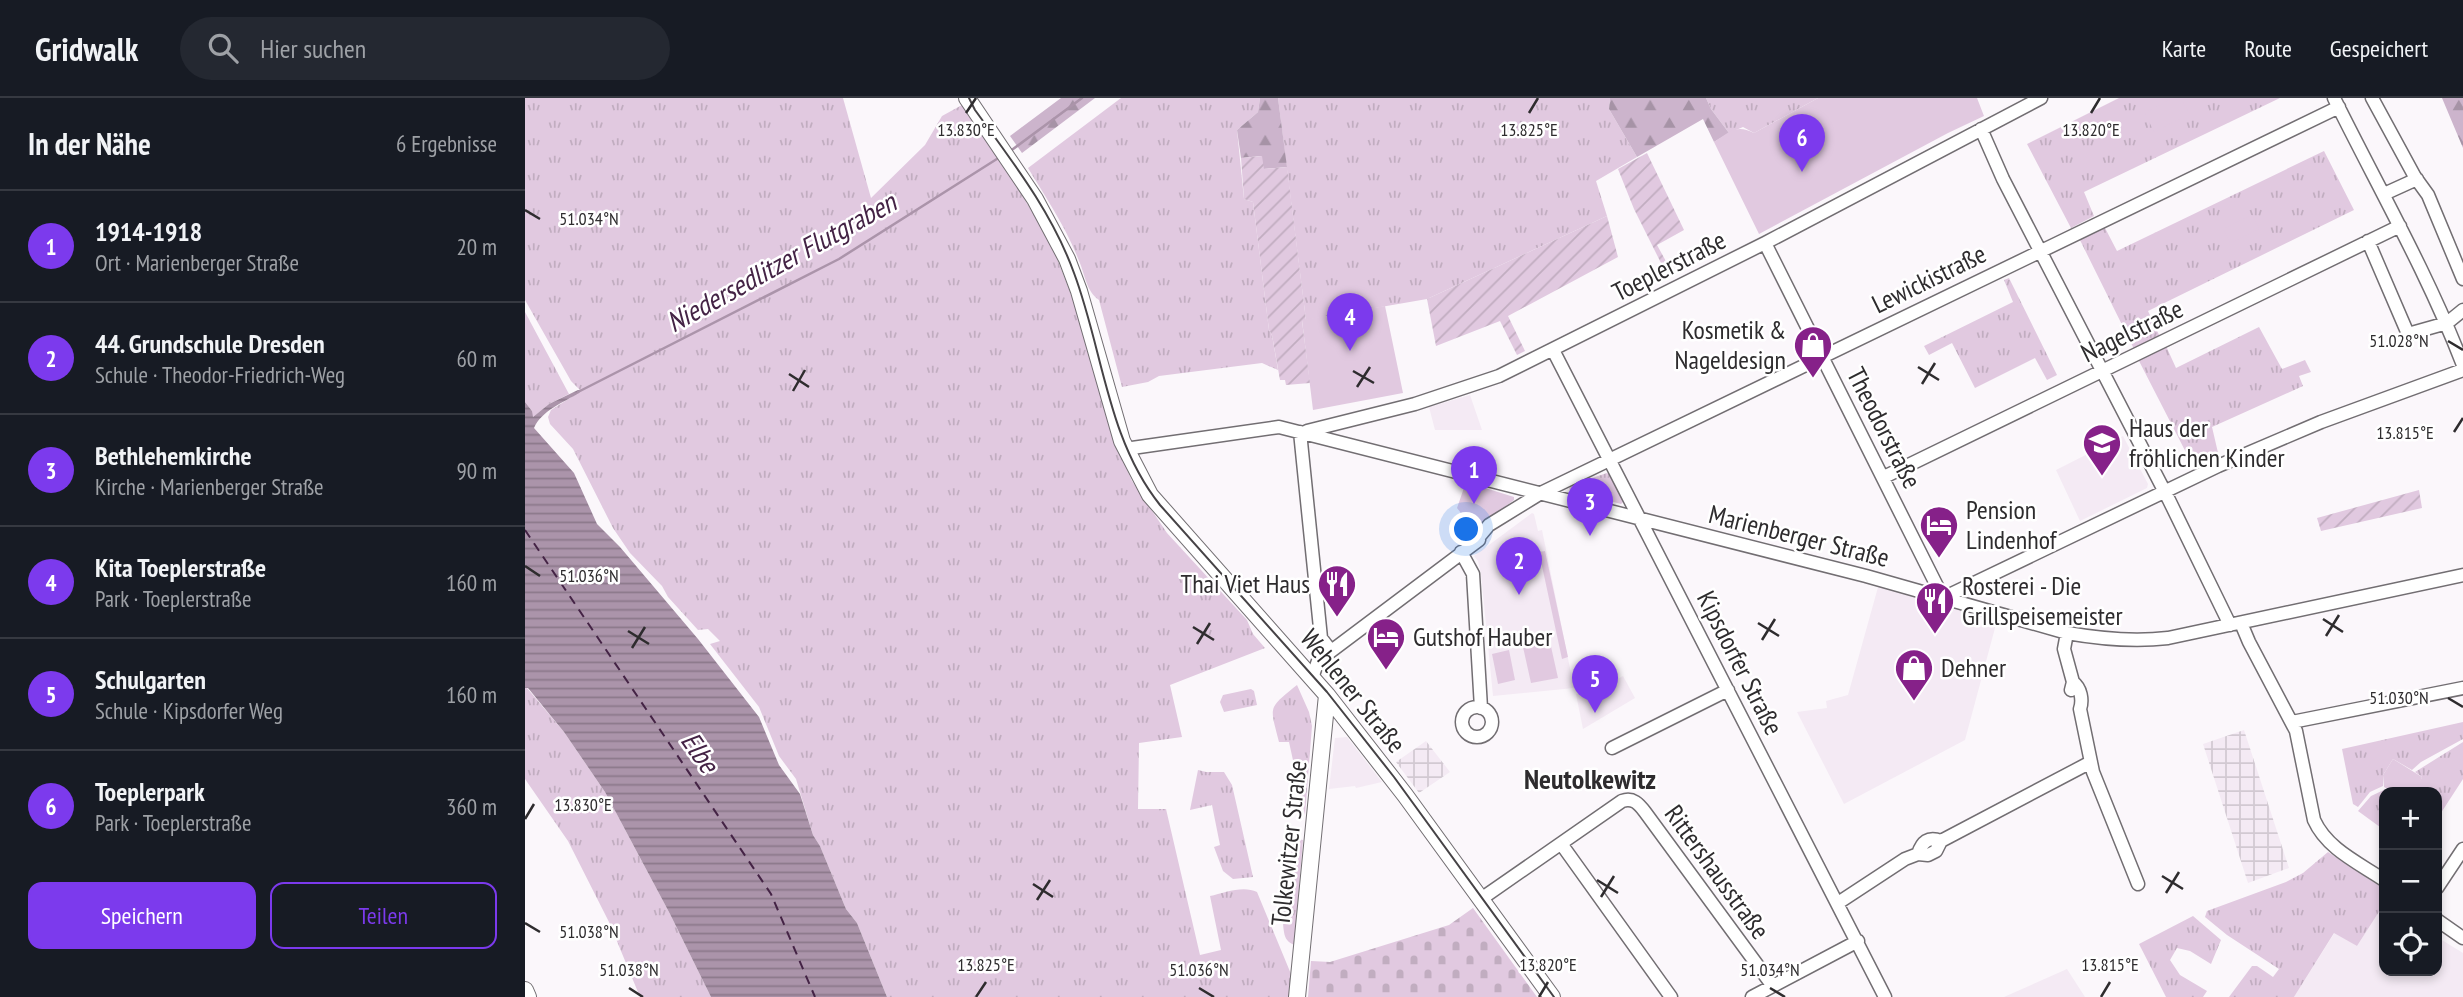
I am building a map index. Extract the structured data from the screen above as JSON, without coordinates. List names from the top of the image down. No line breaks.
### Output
{"streets":{"main road":["Wehlener Straße","Tolkewitzer Straße"],"street":["Toeplerstraße","Lewickistraße","Nagelstraße","Theodorstraße","Marienberger Straße","Kipsdorfer Straße","Rittershausstraße"]},"crossings":[["Toeplerstraße","Theodorstraße"],["Toeplerstraße","Marienberger Straße"],["Toeplerstraße","Kipsdorfer Straße"],["Lewickistraße","Theodorstraße"],["Lewickistraße","Marienberger Straße"],["Lewickistraße","Kipsdorfer Straße"],["Nagelstraße","Theodorstraße"],["Theodorstraße","Marienberger Straße"],["Marienberger Straße","Kipsdorfer Straße"],["Marienberger Straße","Wehlener Straße"],["Wehlener Straße","Tolkewitzer Straße"],["Wehlener Straße","Rittershausstraße"]],"districts":["Neutolkewitz"],"water":["Niedersedlitzer Flutgraben","Elbe"],"places":{"shop":["Kosmetik & Nageldesign","Dehner"],"school or university":["Haus der fröhlichen Kinder"],"hotel":["Pension Lindenhof","Gutshof Hauber"],"restaurant":["Thai Viet Haus","Rosterei - Die Grillspeisemeister"]},"page":{"header":"Gridwalk","search":"Hier suchen","nav":["Karte","Route","Gespeichert"],"heading":["In der Nähe","6 Ergebnisse"],"pins":["6","4","1","3","2","5"],"list":[{"mark":"1","name":"1914-1918","note":"Ort · Marienberger Straße","value":"20 m"},{"mark":"2","name":"44. Grundschule Dresden","note":"Schule · Theodor-Friedrich-Weg","value":"60 m"},{"mark":"3","name":"Bethlehemkirche","note":"Kirche · Marienberger Straße","value":"90 m"},{"mark":"4","name":"Kita Toeplerstraße","note":"Park · Toeplerstraße","value":"160 m"},{"mark":"5","name":"Schulgarten","note":"Schule · Kipsdorfer Weg","value":"160 m"},{"mark":"6","name":"Toeplerpark","note":"Park · Toeplerstraße","value":"360 m"}],"map_buttons":["+","−"],"buttons":["Speichern","Teilen"]},"coordinates":["13.830°E","13.825°E","13.820°E","51.034°N","51.028°N","13.815°E","51.036°N","51.030°N","51.038°N"]}
